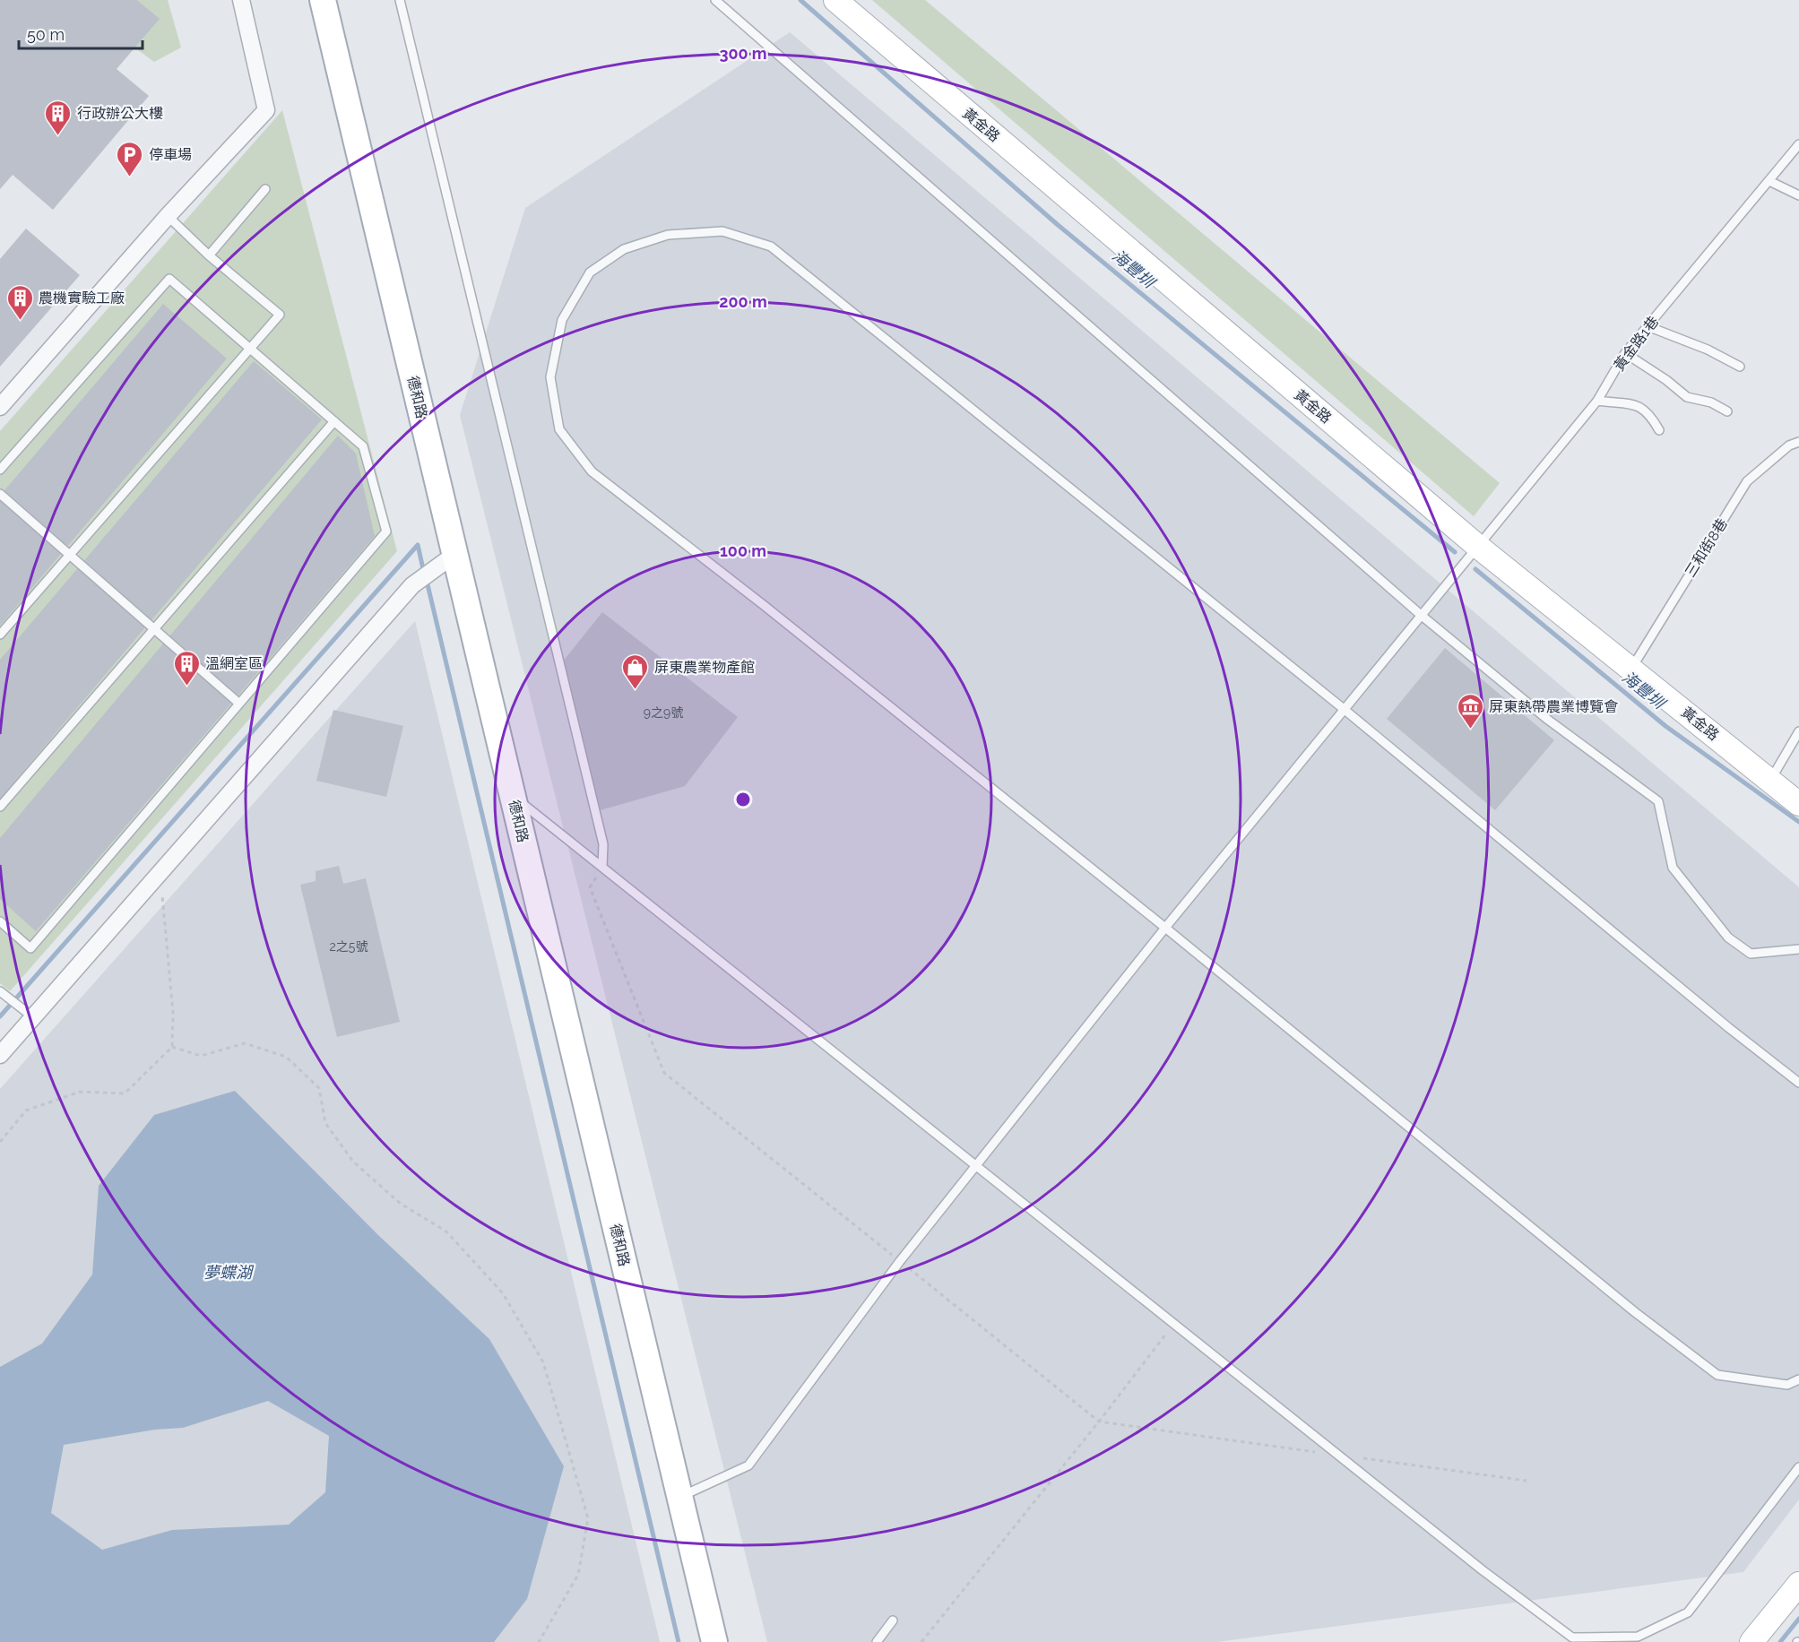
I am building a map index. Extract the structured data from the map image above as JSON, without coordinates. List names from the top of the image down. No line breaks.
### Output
{"streets":{"main road":["德和路"],"street":["黃金路"],"lane":["黃金路1巷","三和街8巷"]},"crossings":[["黃金路","黃金路1巷"],["黃金路","三和街8巷"],["黃金路1巷","德和路"]],"water":["海豐圳","夢蝶湖"],"places":{"building":["行政辦公大樓","農機實驗工廠","溫網室區"],"parking":["停車場"],"shop":["屏東農業物產館"],"museum":["屏東熱帶農業博覽會"]},"house_numbers":["9之9號","2之5號"],"scale_bar":"50 m","rings":["300 m","200 m","100 m"]}
